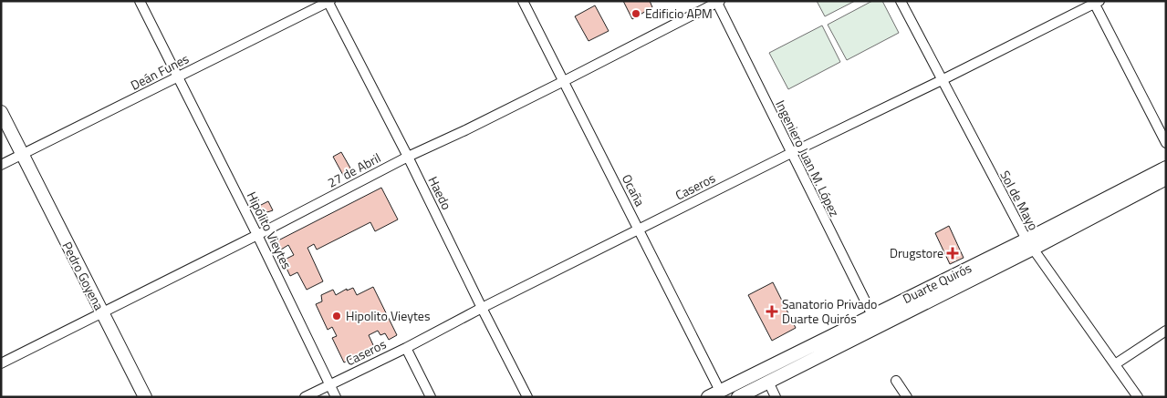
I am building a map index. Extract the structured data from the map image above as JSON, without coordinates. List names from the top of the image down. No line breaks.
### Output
{"streets":{"main road":["Pedro Goyena","Duarte Quirós"],"street":["Deán Funes","Ingeniero Juan M. López","27 de Abril","Caseros","Ocaña","Haedo","Sol de Mayo","Hipólito Vieytes"]},"crossings":[["Deán Funes","Haedo"],["Deán Funes","Hipólito Vieytes"],["Deán Funes","Pedro Goyena"],["Ingeniero Juan M. López","27 de Abril"],["Ingeniero Juan M. López","Caseros"],["Ingeniero Juan M. López","Duarte Quirós"],["27 de Abril","Ocaña"],["27 de Abril","Haedo"],["27 de Abril","Hipólito Vieytes"],["27 de Abril","Pedro Goyena"],["Caseros","Ocaña"],["Caseros","Haedo"],["Caseros","Sol de Mayo"],["Caseros","Hipólito Vieytes"],["Ocaña","Duarte Quirós"],["Sol de Mayo","Duarte Quirós"]],"places":{"other":["Edificio APM","Hipolito Vieytes"],"health":["Drugstore","Sanatorio Privado Duarte Quirós"]}}
